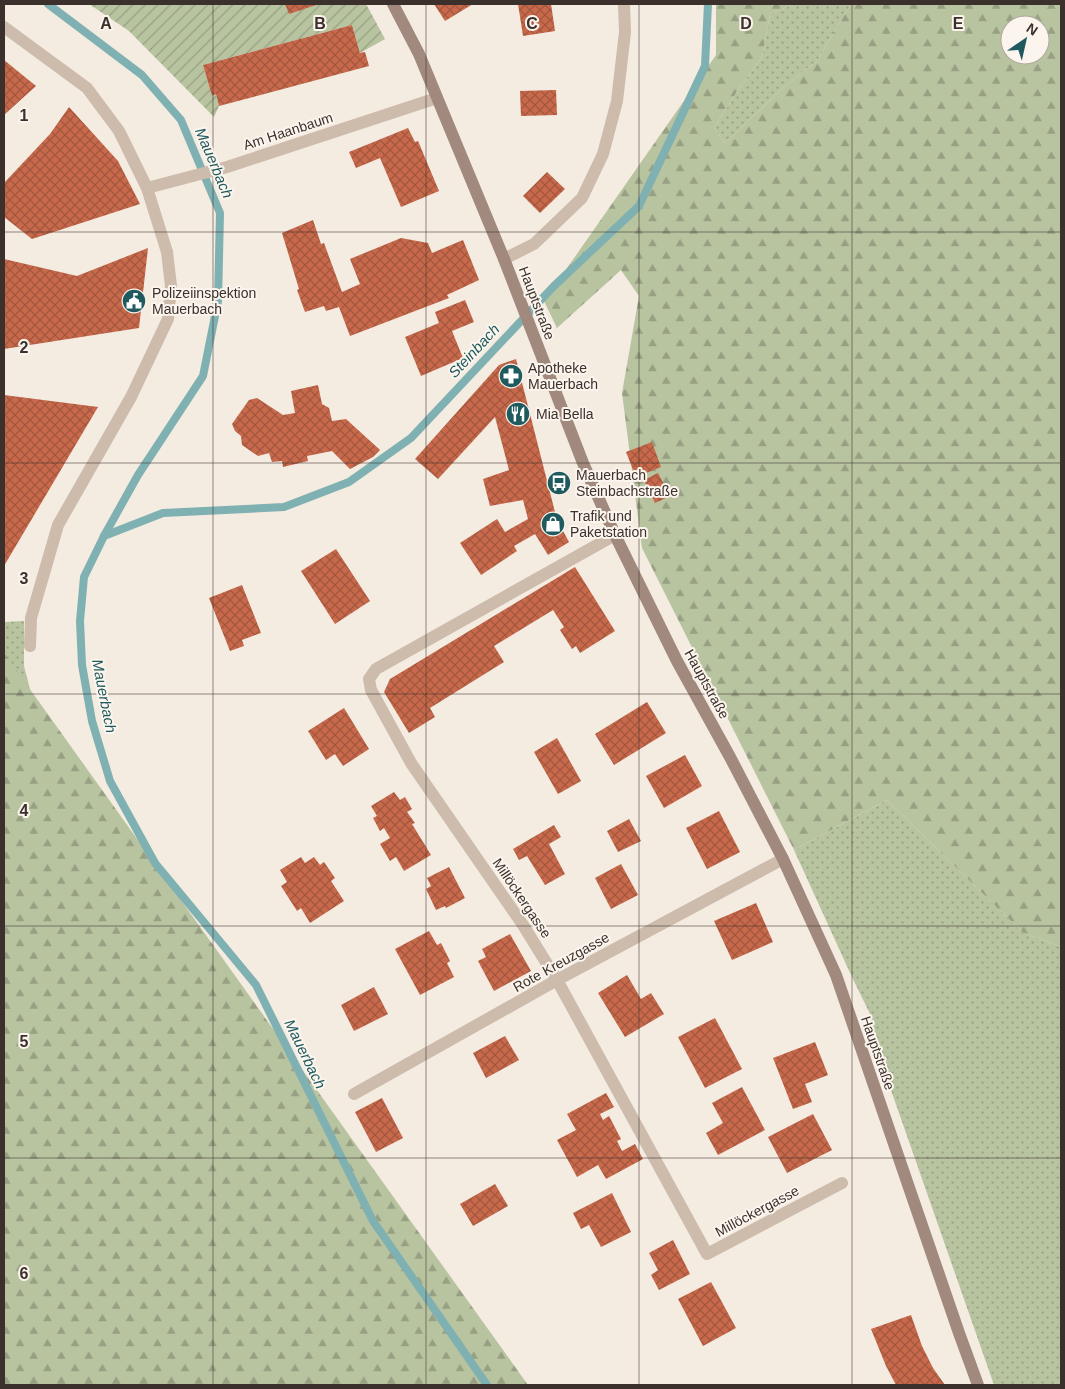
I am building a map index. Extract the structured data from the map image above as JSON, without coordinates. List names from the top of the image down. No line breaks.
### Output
{"streets":{"main road":["Hauptstraße"],"street":["Am Haanbaum","Millöckergasse","Rote Kreuzgasse"]},"crossings":[["Am Haanbaum","Hauptstraße"],["Hauptstraße","Millöckergasse"],["Hauptstraße","Rote Kreuzgasse"],["Millöckergasse","Rote Kreuzgasse"]],"water":["Mauerbach","Steinbach"],"places":{"public building":["Polizeiinspektion Mauerbach"],"pharmacy":["Apotheke Mauerbach"],"restaurant":["Mia Bella"],"bus stop":["Mauerbach Steinbachstraße"],"shop":["Trafik und Paketstation"]},"north":"top right","grid":{"columns":["A","B","C","D","E"],"rows":["1","2","3","4","5","6"]}}
